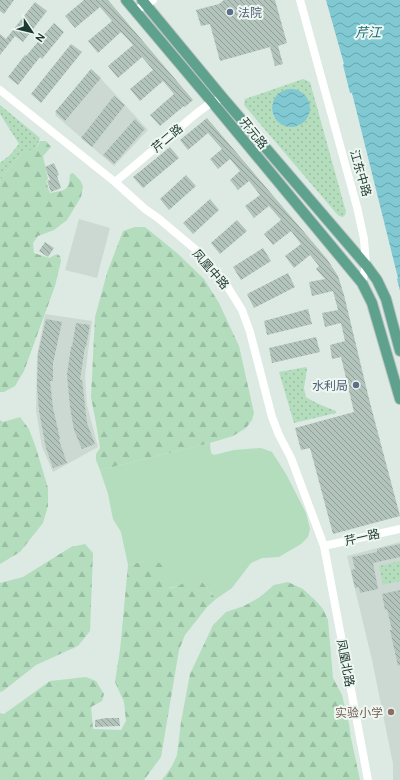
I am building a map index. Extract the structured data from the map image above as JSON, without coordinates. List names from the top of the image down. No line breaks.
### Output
{"streets":{"main road":["开元路"],"street":["芹二路","江东中路","芹一路","凤凰北路"]},"crossings":[["开元路","芹二路"],["开元路","江东中路"],["芹一路","凤凰北路"]],"water":["芹江"],"places":["法院","水利局","实验小学"],"north":"bottom right"}
